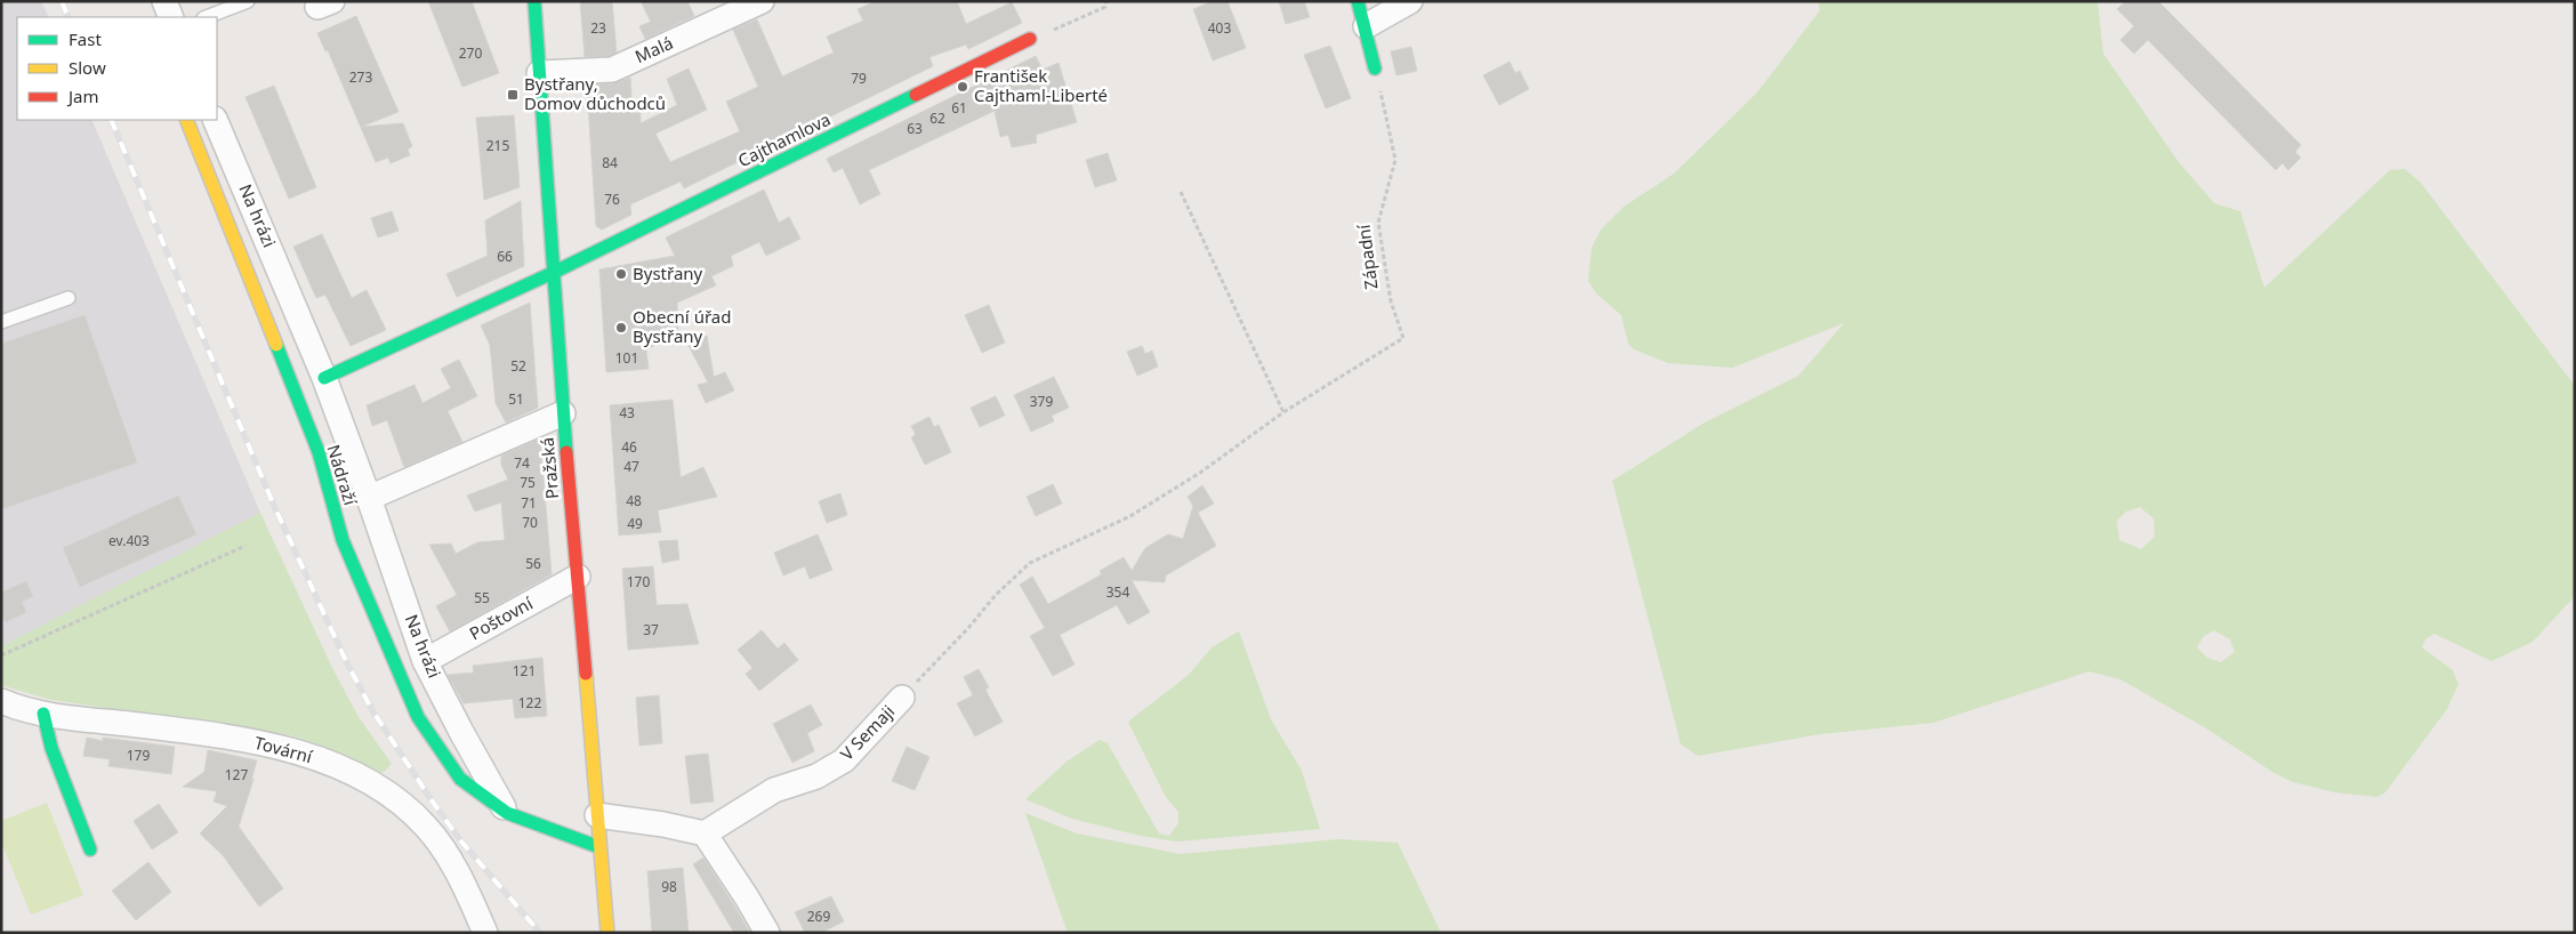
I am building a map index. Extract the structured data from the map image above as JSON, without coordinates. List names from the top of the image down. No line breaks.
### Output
{"streets":{"street":["Malá","Cajthamlova","Na hrázi","Pražská","Nádraží","Poštovní","V Semaji","Tovární"],"path":["Západní"]},"crossings":[["Malá","Pražská"],["Cajthamlova","Pražská"],["Na hrázi","Nádraží"],["Na hrázi","Poštovní"],["Západní","V Semaji"],["Pražská","Poštovní"]],"places":{"other":["František Cajthaml-Liberté","Bystřany","Obecní úřad Bystřany"],"transit":["Bystřany, Domov důchodců"]},"house_numbers":["23","403","270","273","79","61","62","63","215","84","76","66","101","52","51","379","43","46","74","47","75","48","71","70","49","ev.403","56","170","354","55","37","121","122","179","127","98","269"],"legend":["Fast","Slow","Jam"]}
